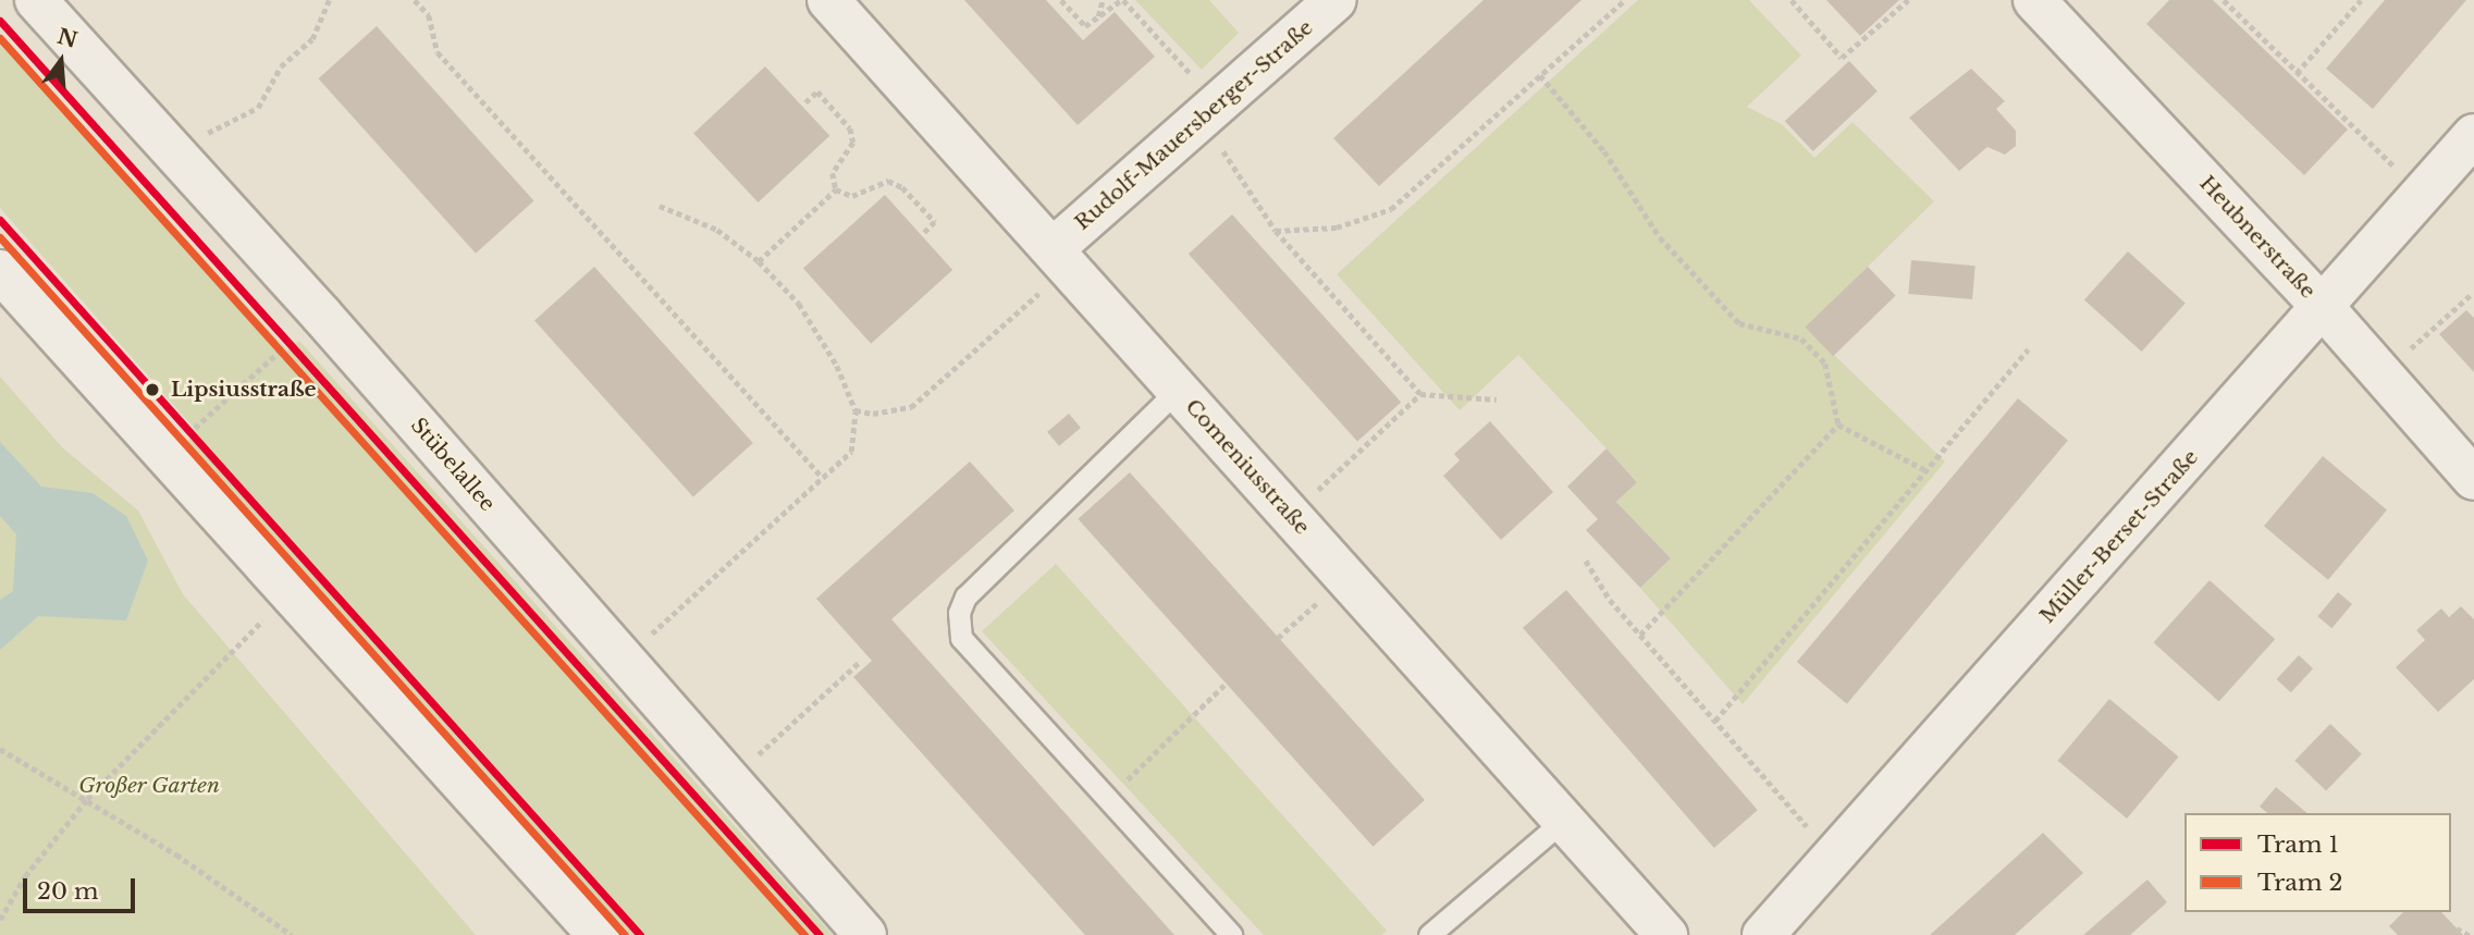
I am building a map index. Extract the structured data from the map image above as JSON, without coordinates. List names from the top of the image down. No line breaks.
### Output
{"streets":{"street":["Rudolf-Mauersberger-Straße","Heubnerstraße","Stübelallee","Comeniusstraße","Müller-Berset-Straße"]},"crossings":[["Rudolf-Mauersberger-Straße","Comeniusstraße"],["Heubnerstraße","Müller-Berset-Straße"]],"parks":["Großer Garten"],"places":["Lipsiusstraße"],"lines":["tram line 1","tram line 2"],"legend":["Tram 1","Tram 2"],"scale_bar":"20 m","north":"top"}
